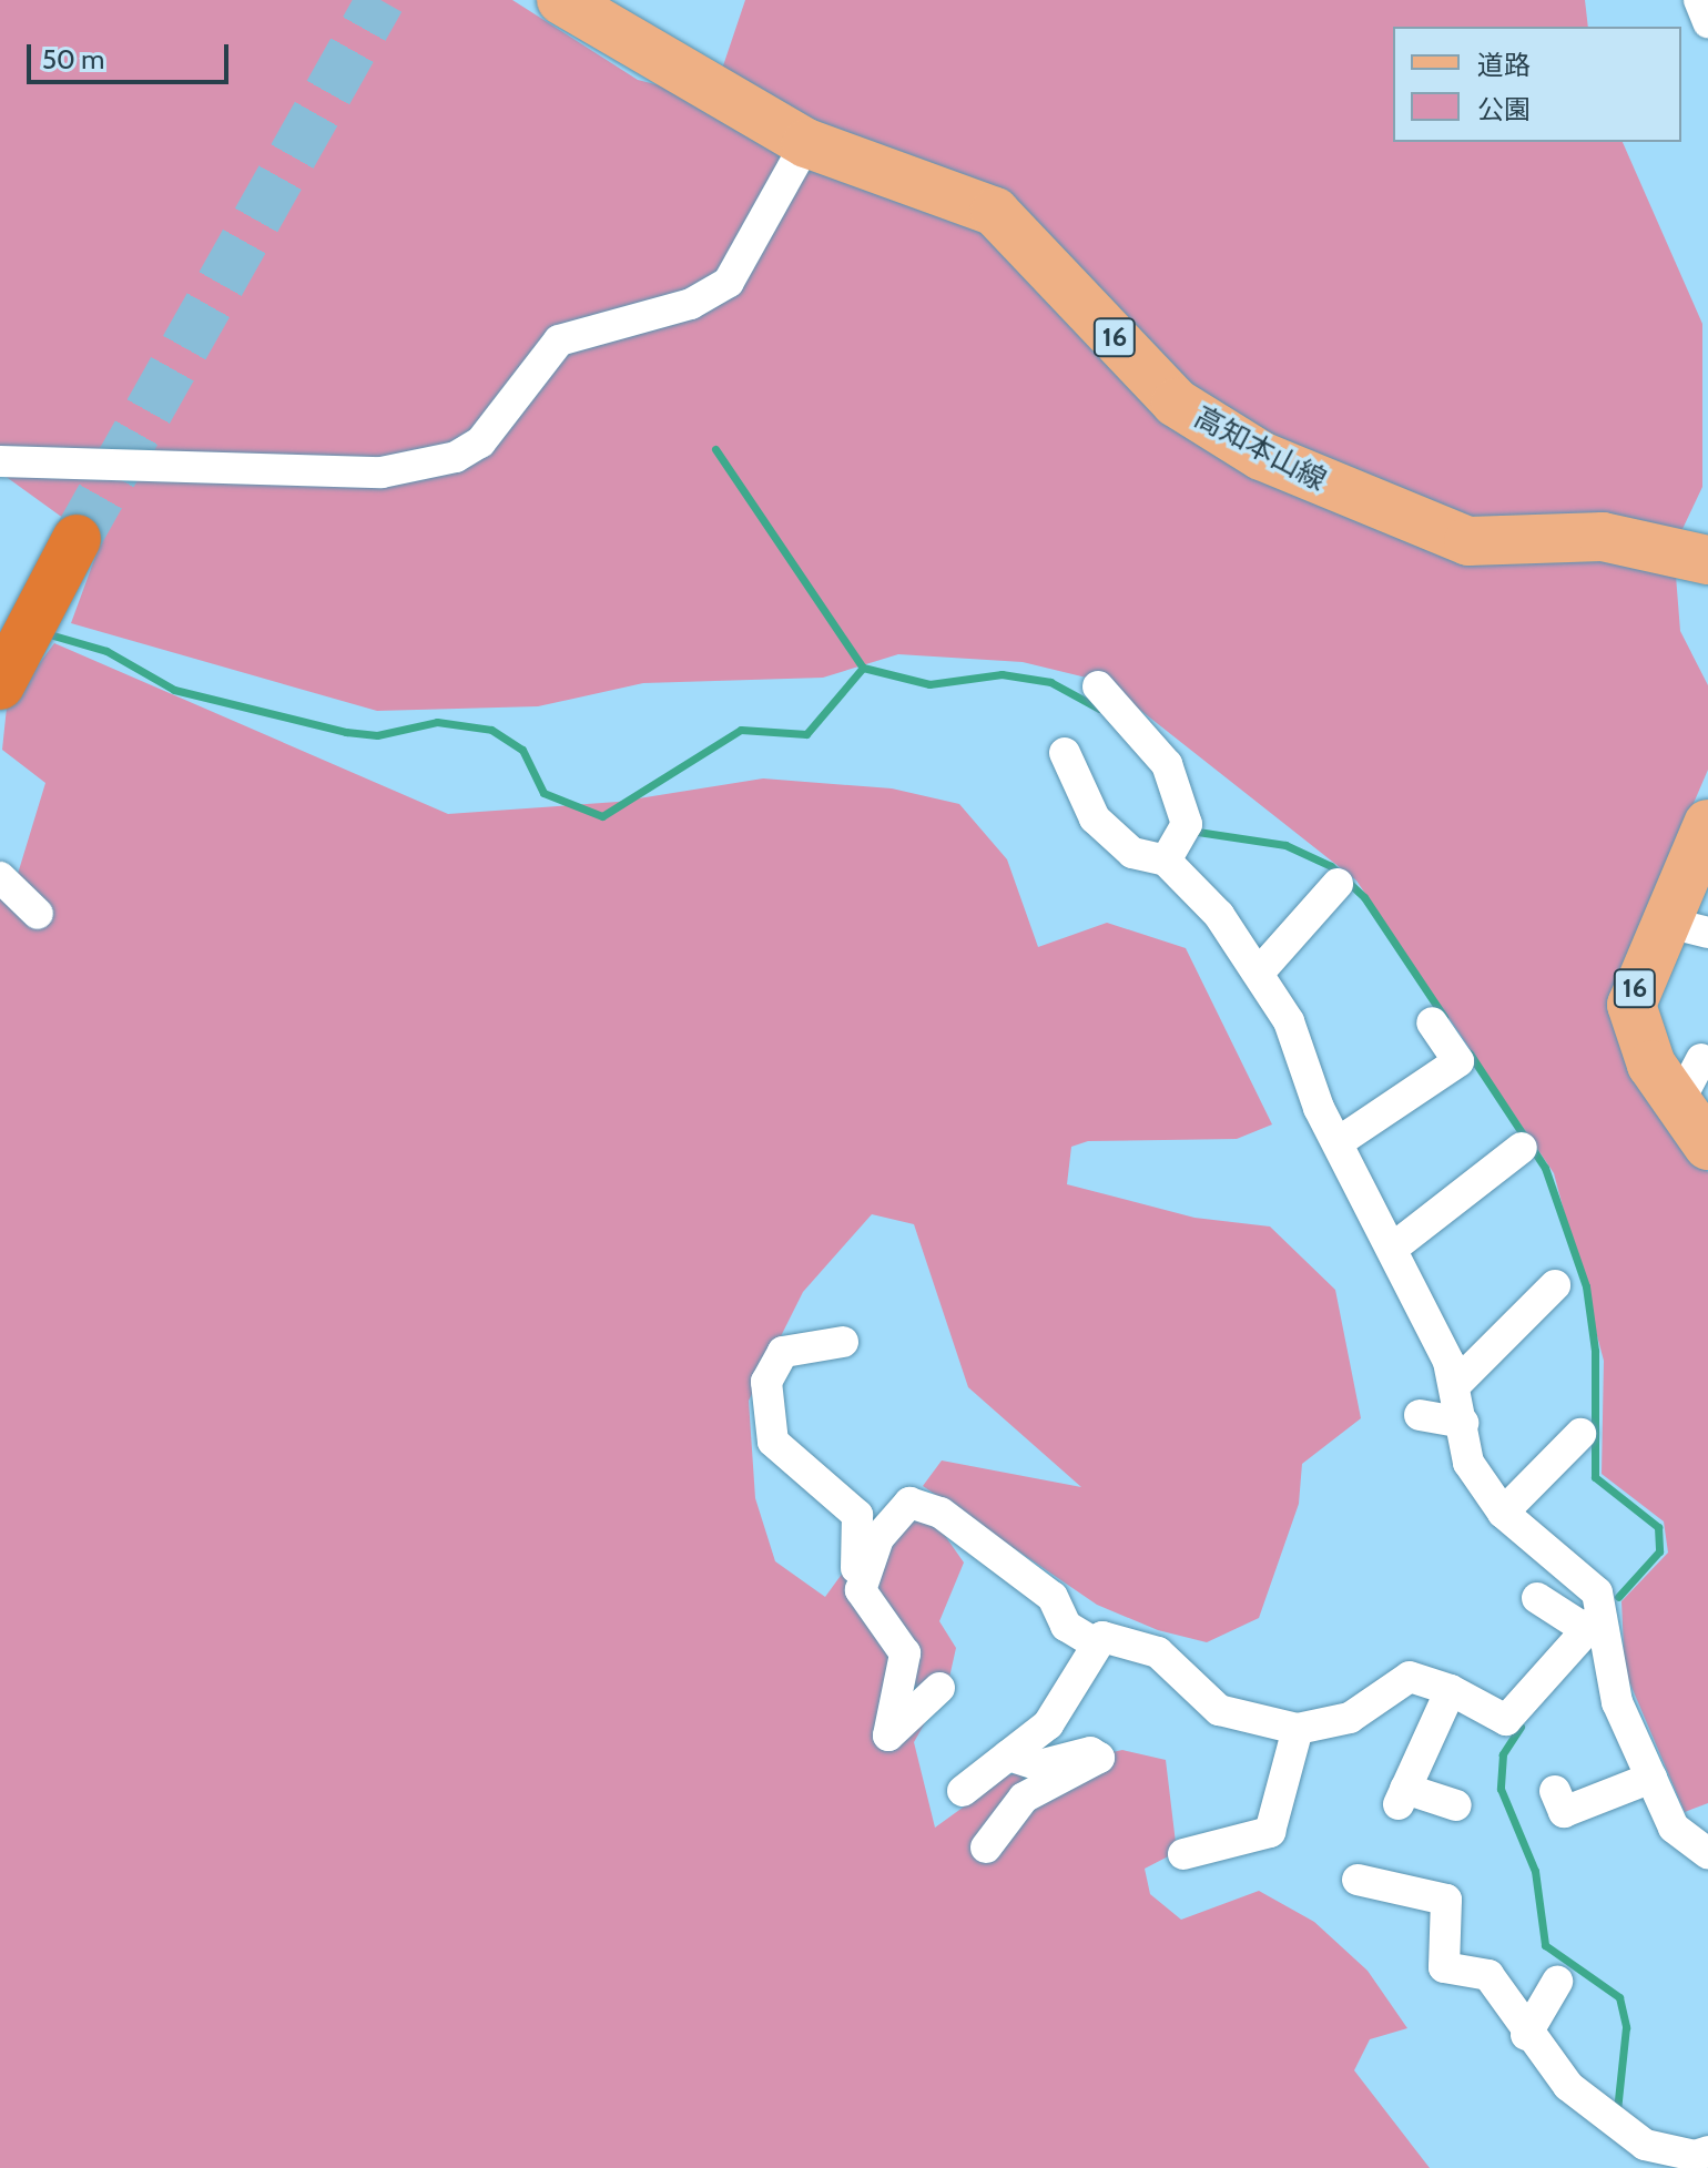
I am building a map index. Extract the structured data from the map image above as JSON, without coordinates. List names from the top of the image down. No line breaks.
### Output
{"streets":{"main road":["16","高知本山線"]},"legend":["道路","公園"],"scale_bar":"50 m"}
